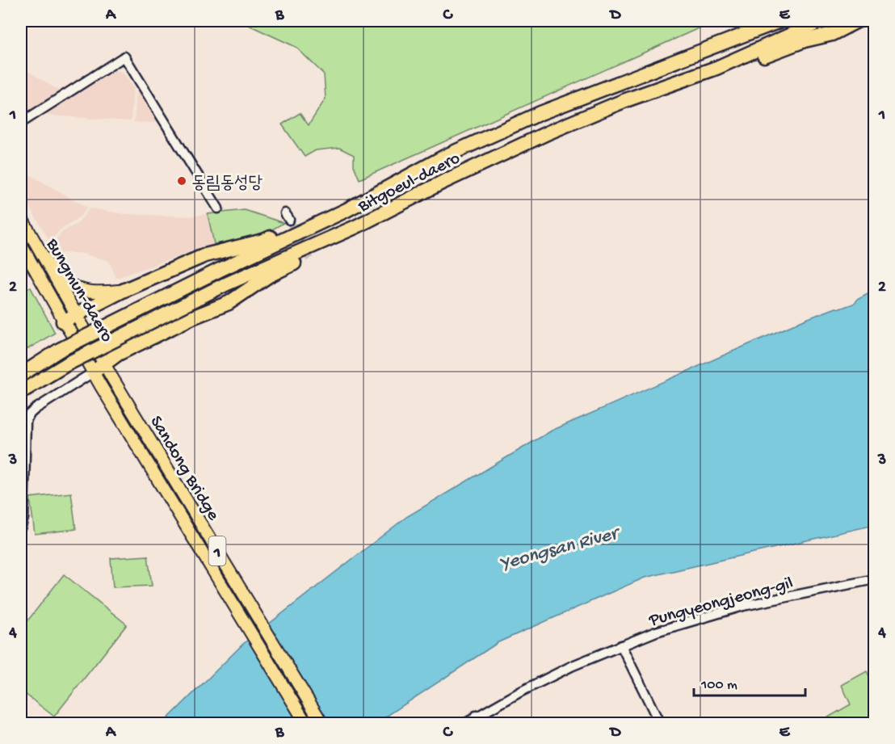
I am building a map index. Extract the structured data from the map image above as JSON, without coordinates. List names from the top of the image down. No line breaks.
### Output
{"streets":{"highway":["Bitgoeul-daero"],"main road":["Bungmun-daero","Sandong Bridge","1"],"street":["Pungyeongjeong-gil"]},"crossings":[["Bungmun-daero","Sandong Bridge"]],"water":["Yeongsan River"],"places":["동림동성당"],"scale_bar":"100 m","grid":{"columns":["A","B","C","D","E"],"rows":["1","2","3","4"]}}
